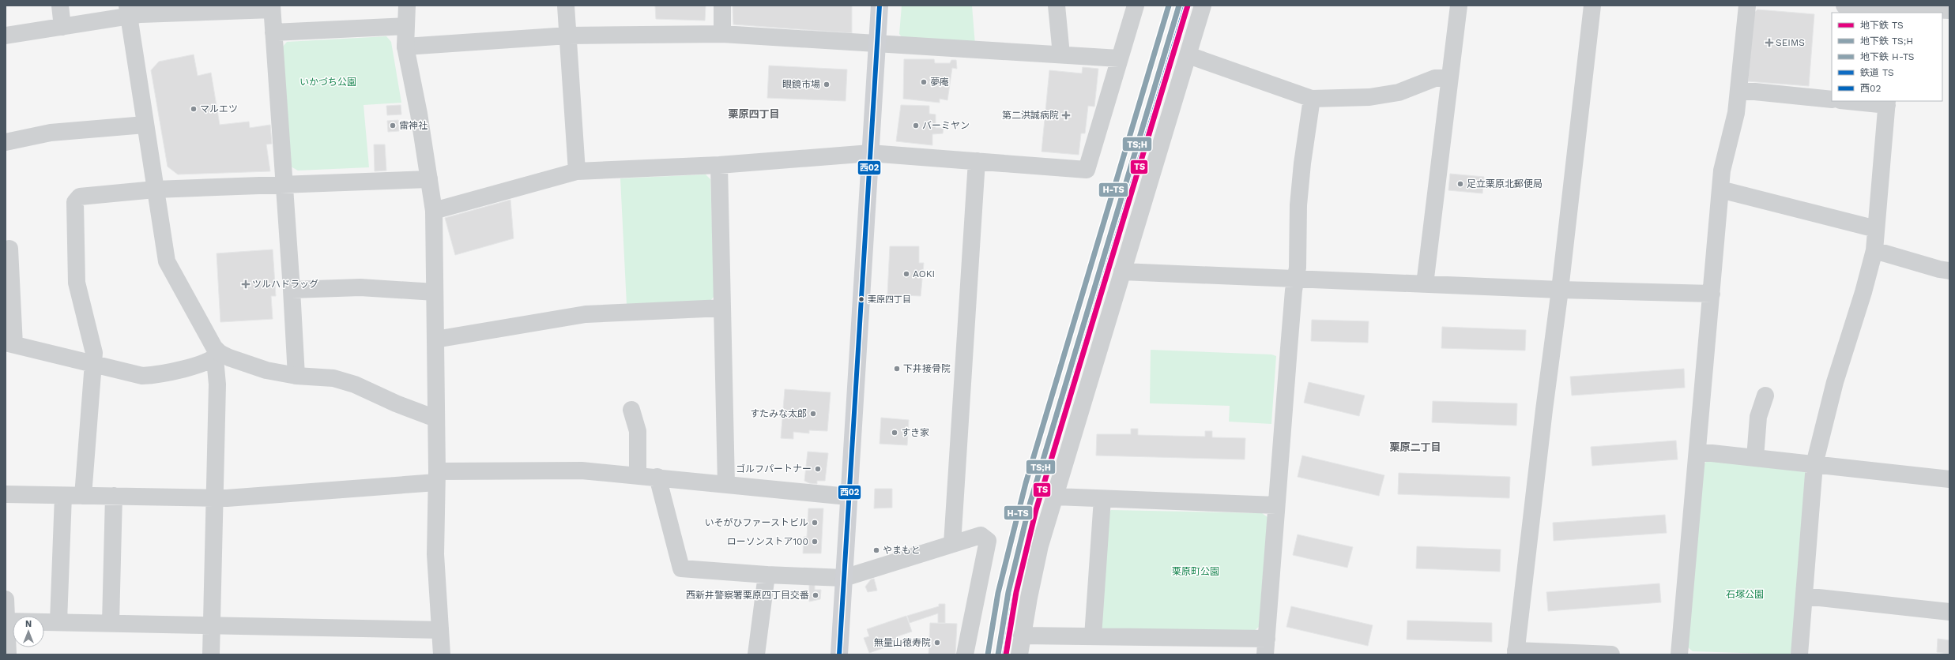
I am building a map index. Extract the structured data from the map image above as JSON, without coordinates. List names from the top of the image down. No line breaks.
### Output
{"districts":["栗原四丁目","栗原二丁目"],"parks":["いかづち公園","栗原町公園","石塚公園"],"places":{"health":["SEIMS","第二洪誠病院","ツルハドラッグ"],"other":["夢庵","眼鏡市場","マルエツ","雷神社","バーミヤン","足立栗原北郵便局","AOKI","栗原四丁目","下井接骨院","すたみな太郎","すき家","ゴルフパートナー","いそがひファーストビル","ローソンストア100","やまもと","西新井警察署栗原四丁目交番","無量山徳寿院"]},"lines":["metro line TS","metro line TS;H","metro line H-TS","transit line 西02","rail line TS"],"legend":["地下鉄 TS","地下鉄 TS;H","地下鉄 H-TS","鉄道 TS","西02"],"north":"top"}
